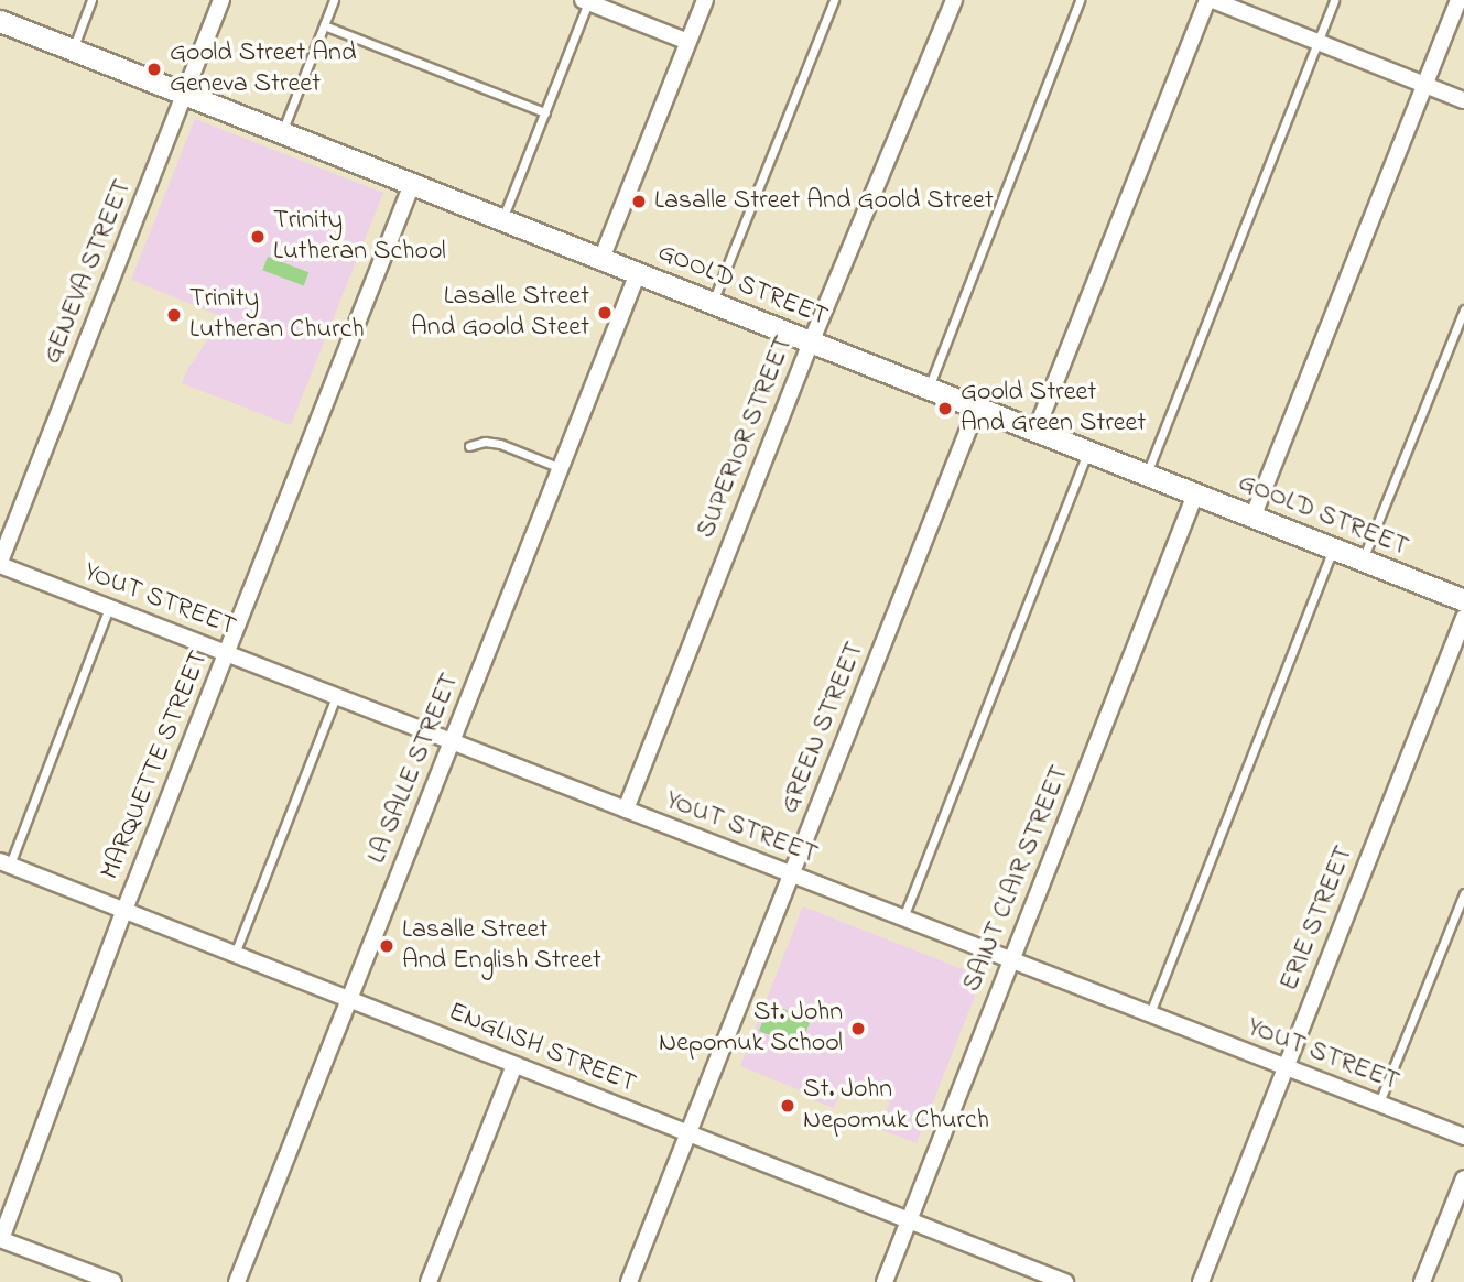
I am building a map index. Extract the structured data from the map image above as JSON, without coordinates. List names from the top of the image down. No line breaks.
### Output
{"streets":{"street":["GENEVA STREET","GOOLD STREET","SUPERIOR STREET","YOUT STREET","GREEN STREET","MARQUETTE STREET","LA SALLE STREET","SAINT CLAIR STREET","ERIE STREET","ENGLISH STREET"]},"crossings":[["GENEVA STREET","GOOLD STREET"],["GENEVA STREET","YOUT STREET"],["GOOLD STREET","SUPERIOR STREET"],["GOOLD STREET","GREEN STREET"],["GOOLD STREET","MARQUETTE STREET"],["GOOLD STREET","LA SALLE STREET"],["GOOLD STREET","SAINT CLAIR STREET"],["SUPERIOR STREET","YOUT STREET"],["YOUT STREET","GREEN STREET"],["YOUT STREET","MARQUETTE STREET"],["YOUT STREET","LA SALLE STREET"],["YOUT STREET","SAINT CLAIR STREET"],["YOUT STREET","ERIE STREET"],["GREEN STREET","ENGLISH STREET"],["MARQUETTE STREET","ENGLISH STREET"],["LA SALLE STREET","ENGLISH STREET"],["SAINT CLAIR STREET","ENGLISH STREET"]],"places":["Goold Street And Geneva Street","Lasalle Street And Goold Street","Trinity Lutheran School","Lasalle Street And Goold Steet","Trinity Lutheran Church","Goold Street And Green Street","Lasalle Street And English Street","St. John Nepomuk School","St. John Nepomuk Church"]}
